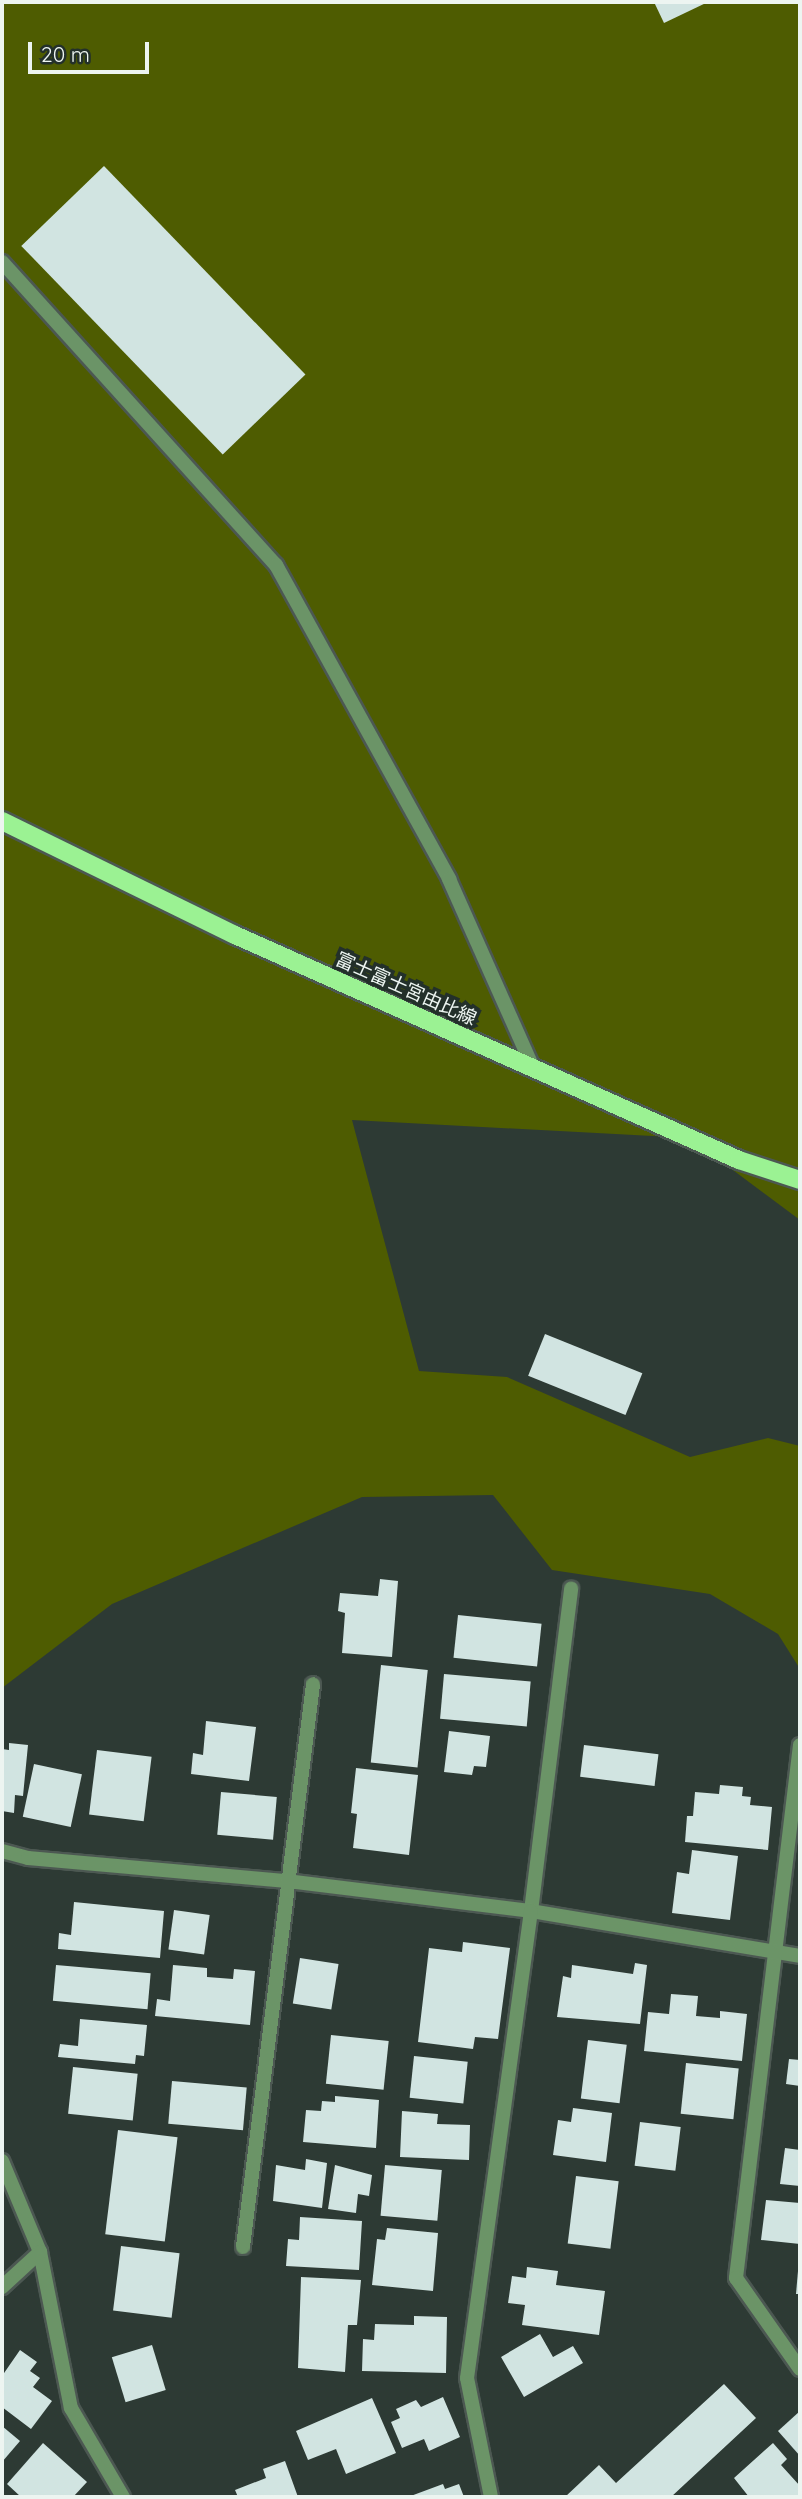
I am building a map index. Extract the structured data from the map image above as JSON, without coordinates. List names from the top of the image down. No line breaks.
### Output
{"streets":{"main road":["富士富士宮由比線"]},"scale_bar":"20 m"}
